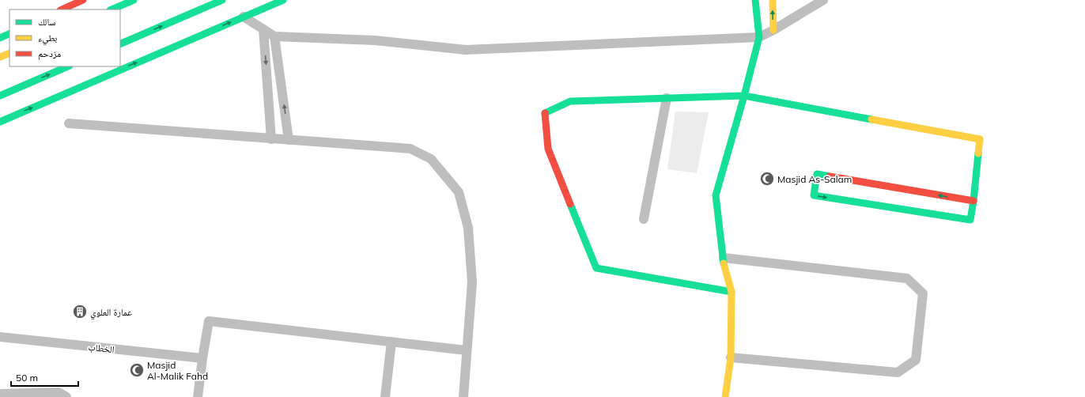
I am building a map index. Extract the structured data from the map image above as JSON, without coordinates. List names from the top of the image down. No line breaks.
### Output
{"streets":{"street":["الخطاب"]},"places":{"mosque":["Masjid As-Salam","Masjid Al-Malik Fahd"],"building":["عمارة العلوي"]},"legend":["سالك","بطيء","مزدحم"],"scale_bar":"50 m"}
